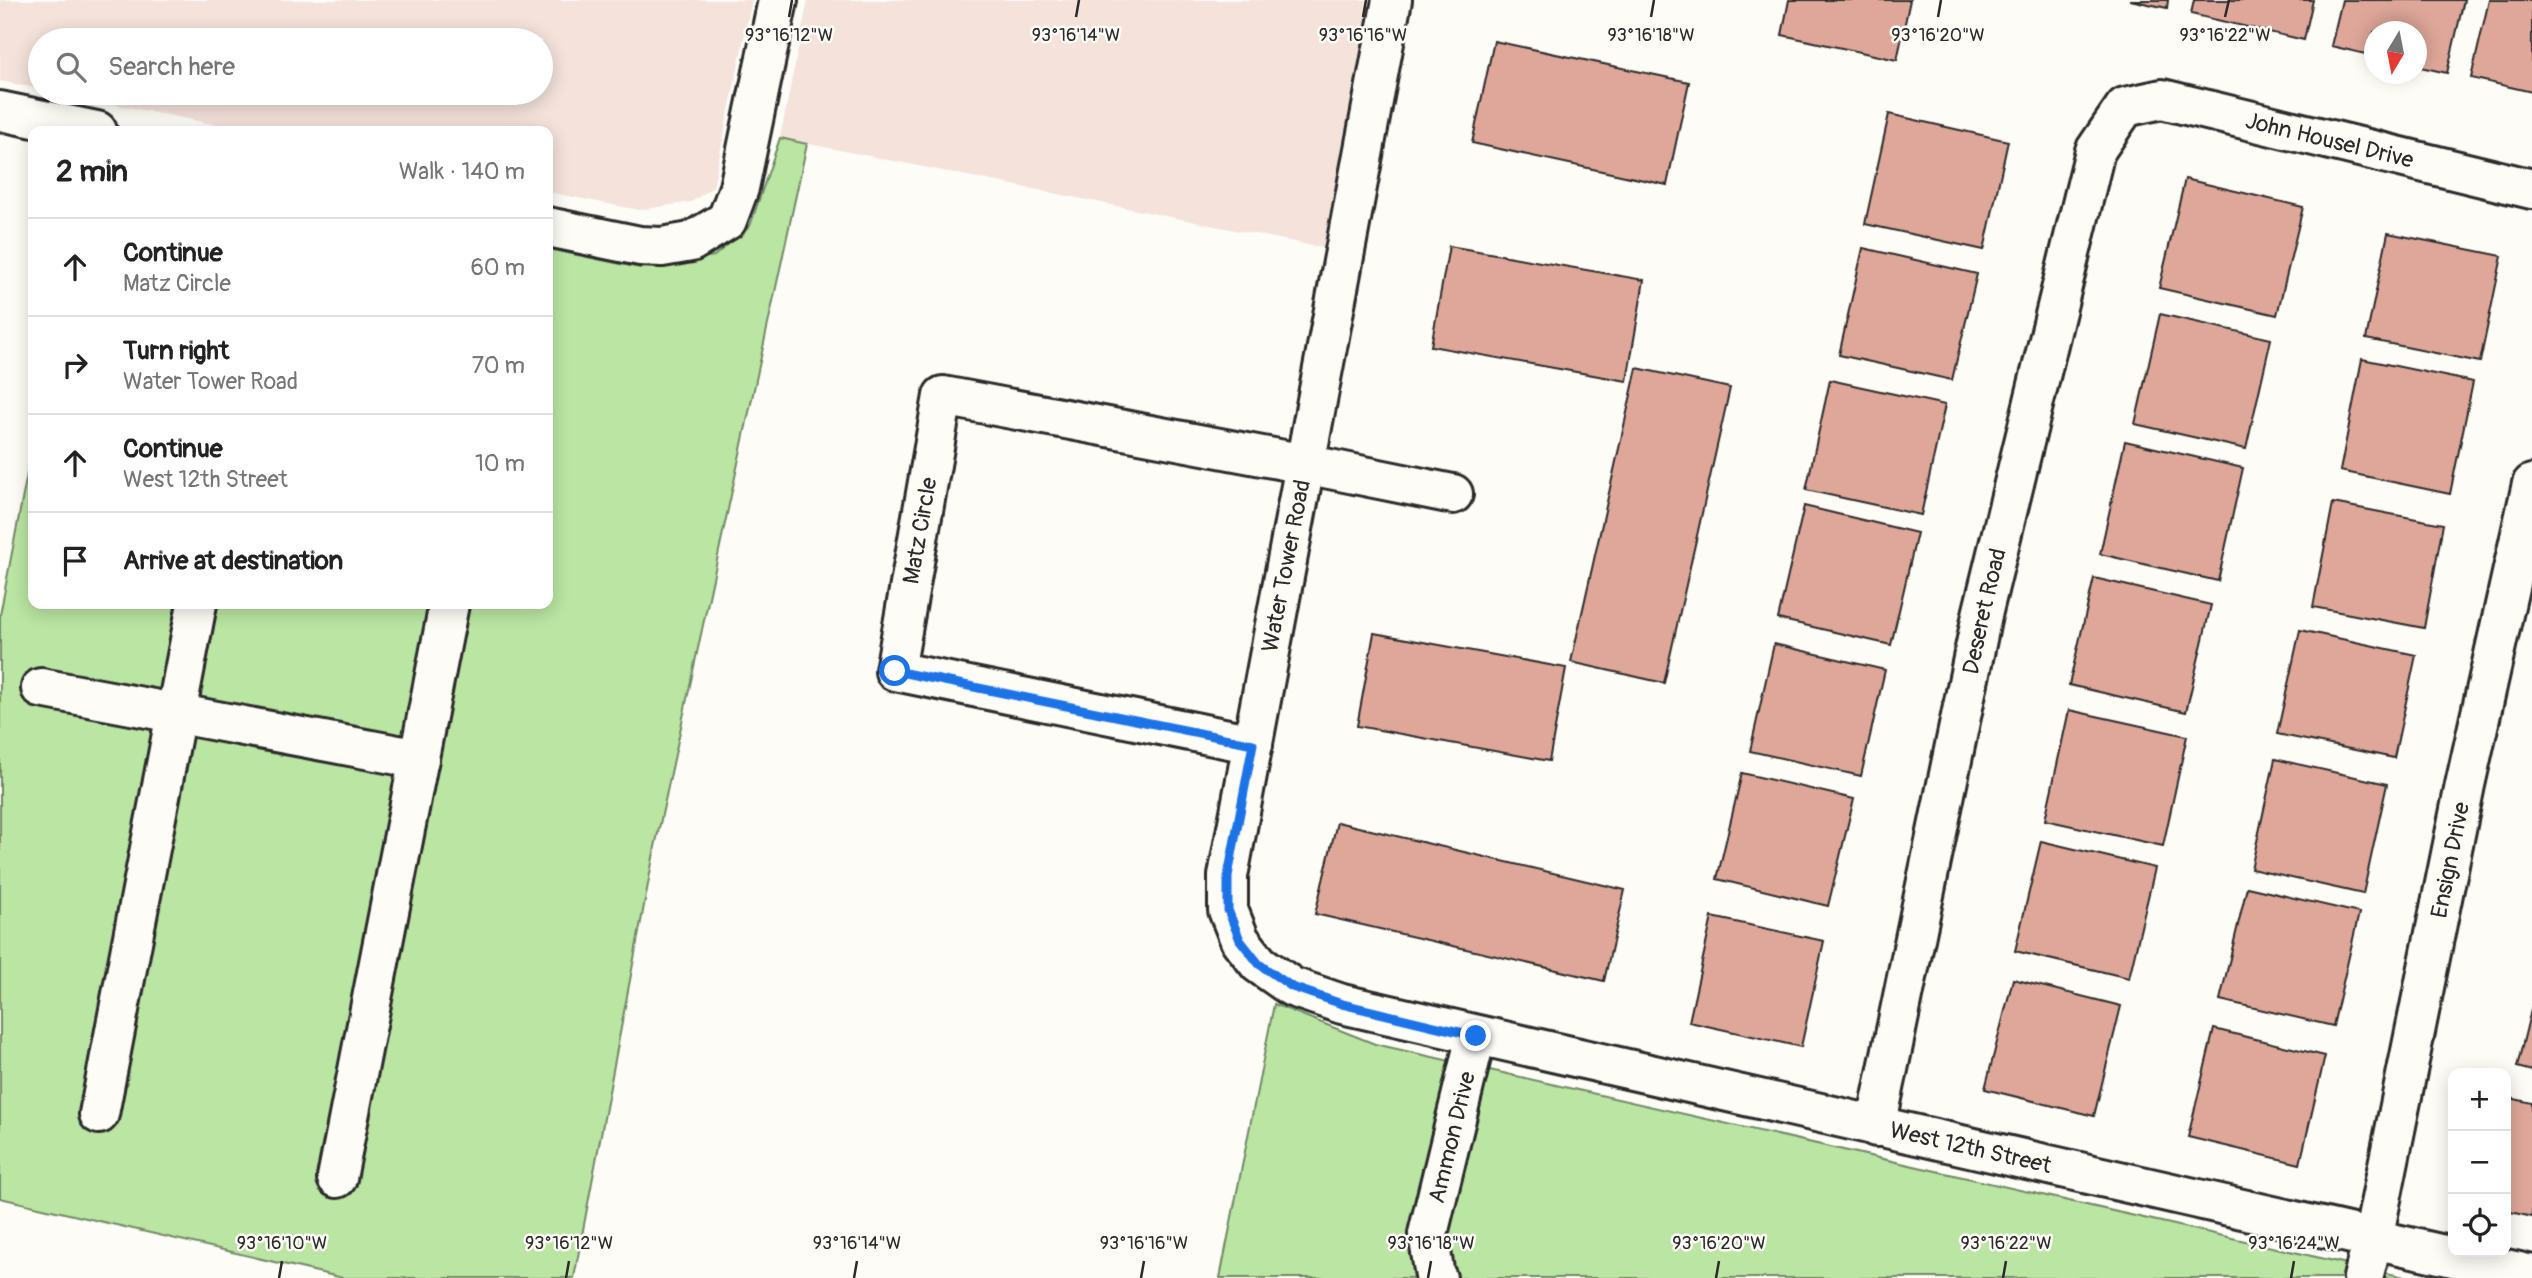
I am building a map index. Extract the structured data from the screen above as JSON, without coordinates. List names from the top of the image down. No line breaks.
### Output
{"streets":{"street":["John Housel Drive","Matz Circle","Water Tower Road","Deseret Road","Ensign Drive","Ammon Drive","West 12th Street"]},"crossings":[["John Housel Drive","Deseret Road"],["Matz Circle","Water Tower Road"],["Water Tower Road","West 12th Street"],["Deseret Road","West 12th Street"],["Ensign Drive","West 12th Street"],["Ammon Drive","West 12th Street"]],"north":"bottom","page":{"search":"Search here","heading":["2 min","Walk · 140 m"],"list":[["Continue","Matz Circle","60 m"],["Turn right","Water Tower Road","70 m"],["Continue","West 12th Street","10 m"],"Arrive at destination"],"map_buttons":["+","−"]},"coordinates":["93°16'12\"W","93°16'14\"W","93°16'16\"W","93°16'18\"W","93°16'20\"W","93°16'22\"W","93°16'10\"W","93°16'24\"W"]}
